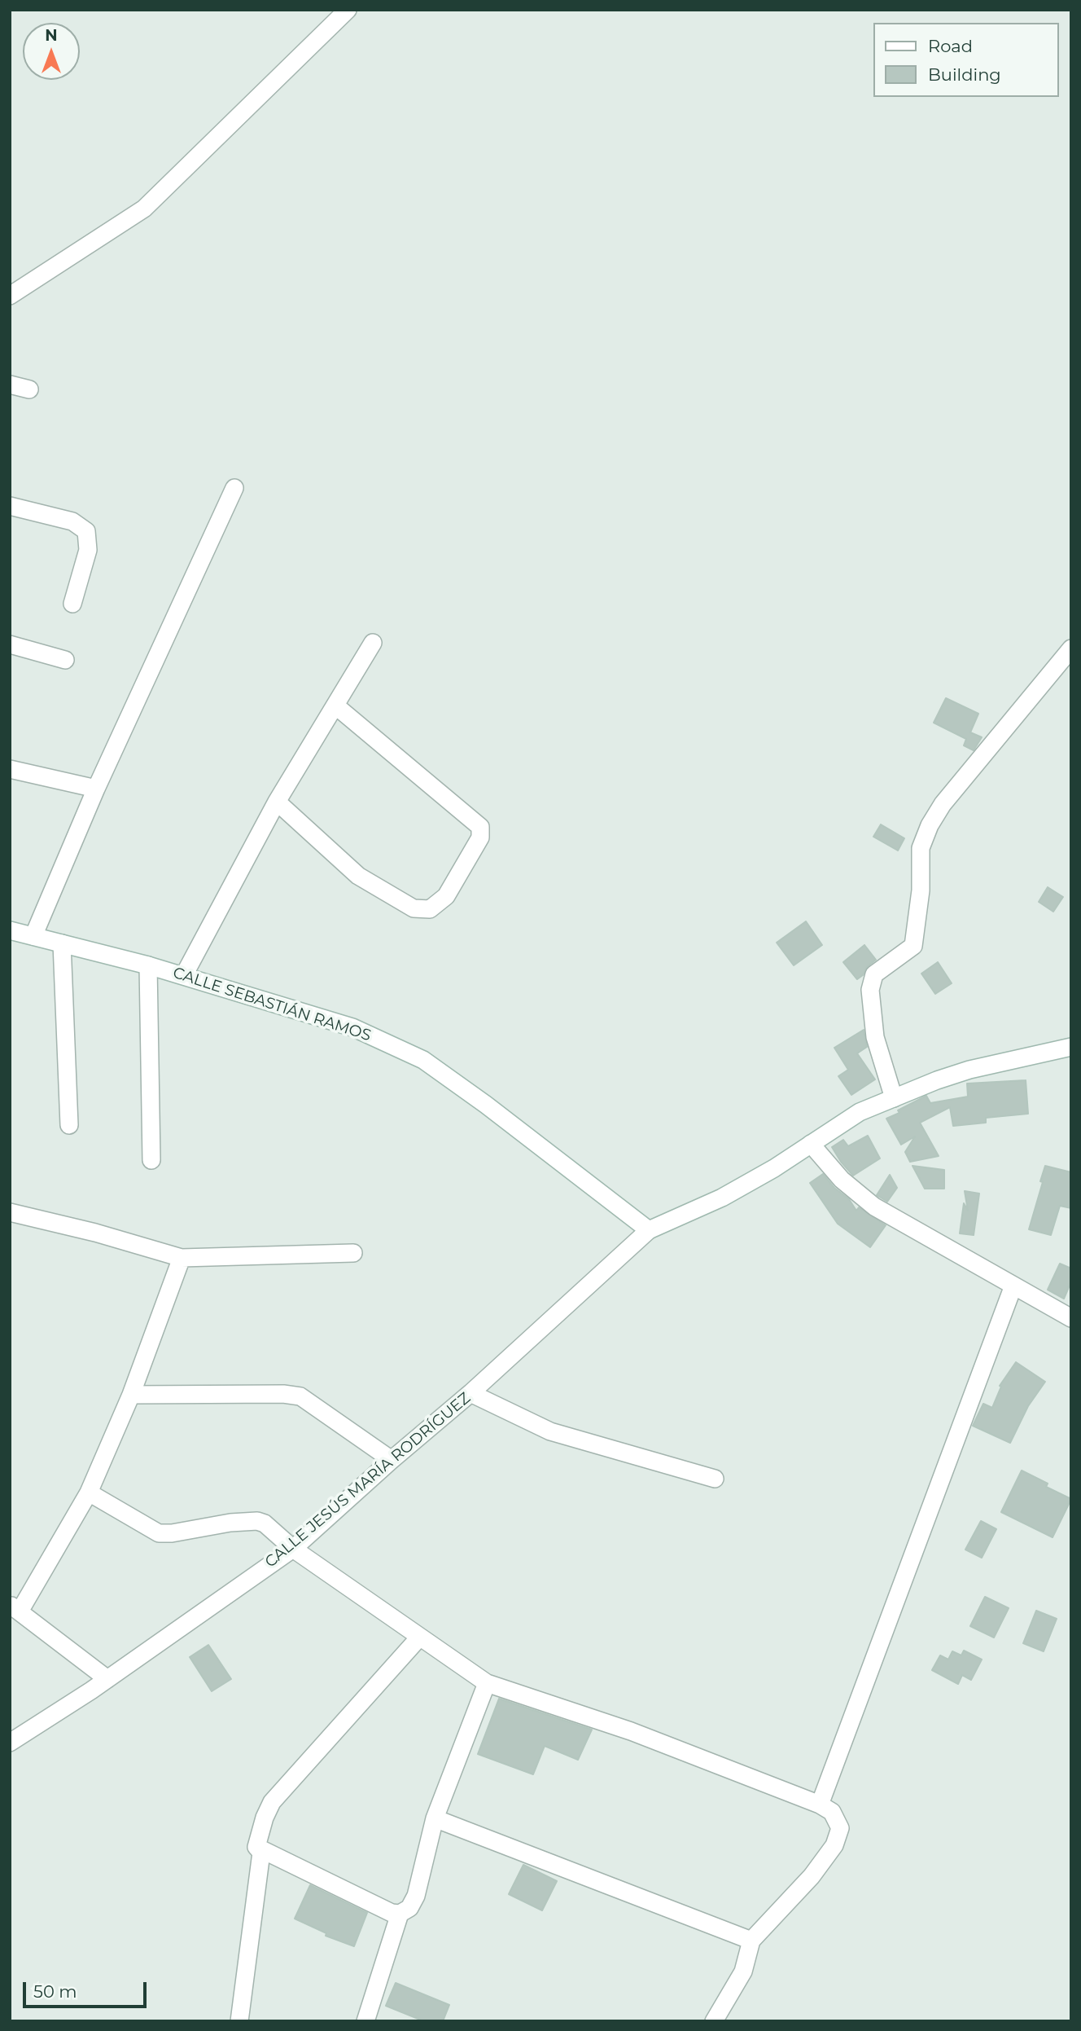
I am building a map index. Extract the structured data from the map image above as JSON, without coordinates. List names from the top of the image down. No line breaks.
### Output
{"streets":{"street":["CALLE SEBASTIÁN RAMOS","CALLE JESÚS MARÍA RODRÍGUEZ"]},"crossings":[["CALLE SEBASTIÁN RAMOS","CALLE JESÚS MARÍA RODRÍGUEZ"]],"legend":["Road","Building"],"scale_bar":"50 m","north":"top"}
